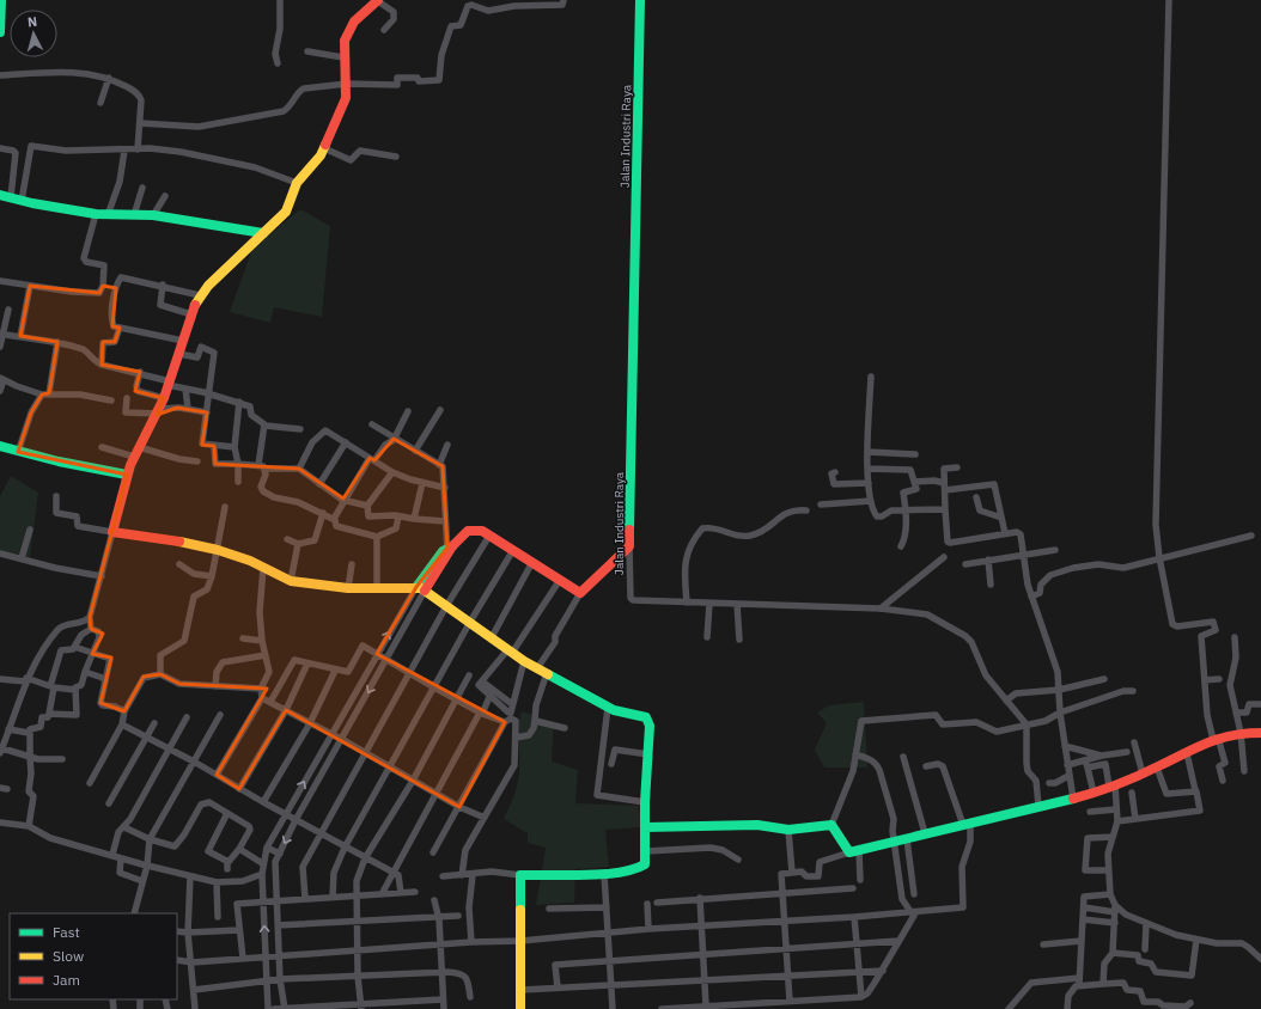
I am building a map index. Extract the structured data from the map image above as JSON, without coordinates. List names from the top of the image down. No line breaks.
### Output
{"streets":{"street":["Jalan Industri Raya"]},"legend":["Fast","Slow","Jam"],"north":"top"}
